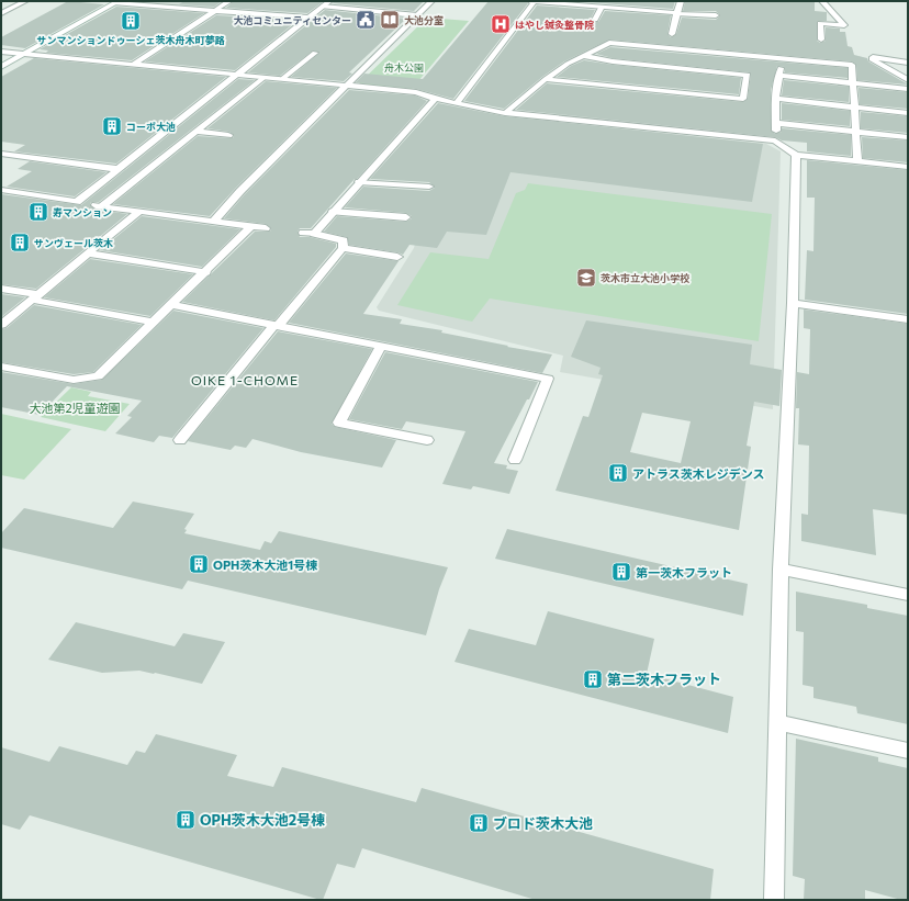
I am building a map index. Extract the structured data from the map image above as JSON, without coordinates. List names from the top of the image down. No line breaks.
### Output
{"districts":["OIKE 1-CHOME"],"parks":["舟木公園","大池第2児童遊園"],"places":{"public building":["大池コミュニティセンター"],"library":["大池分室"],"building":["サンマンションドゥーシェ茨木舟木町夢路","コーポ大池","寿マンション","サンヴェール茨木","アトラス茨木レジデンス","OPH茨木大池1号棟","第一茨木フラット","第二茨木フラット","OPH茨木大池2号棟","ブロド茨木大池"],"hospital":["はやし鍼灸整骨院"],"school or university":["茨木市立大池小学校"]}}
